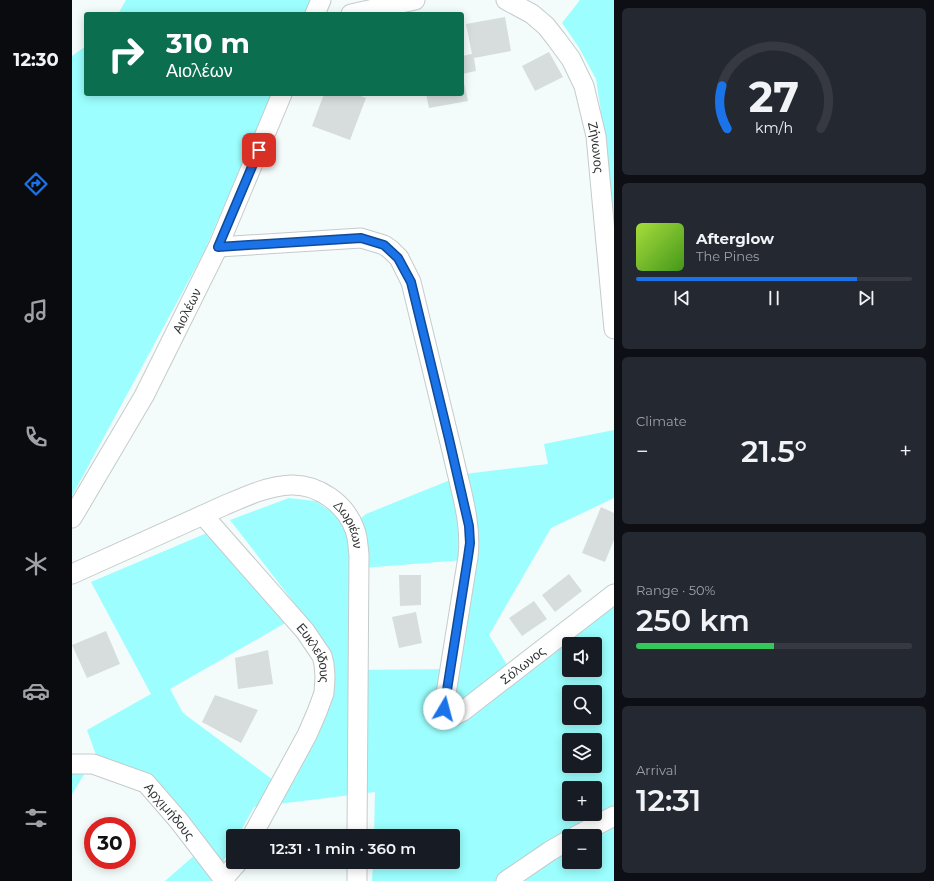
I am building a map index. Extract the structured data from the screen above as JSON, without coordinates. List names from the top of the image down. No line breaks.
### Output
{"streets":{"street":["Ζήνωνος","Αιολέων","Δωριέων","Ευκλείδους","Σόλωνος","Αρχιμήδους"]},"crossings":[["Αιολέων","Σόλωνος"],["Δωριέων","Ευκλείδους"]],"page":{"tabs":"12:30","turn":["310 m","Αιολέων"],"song":["Afterglow","The Pines"],"tile":["Climate",["Range · 50%","250 km"],["Arrival","12:31"]],"heat":["−","21.5°","+"],"map_buttons":["+","−"],"limit":"30","trip":"12:31 · 1 min · 360 m","gauge":["27","km/h"]}}
